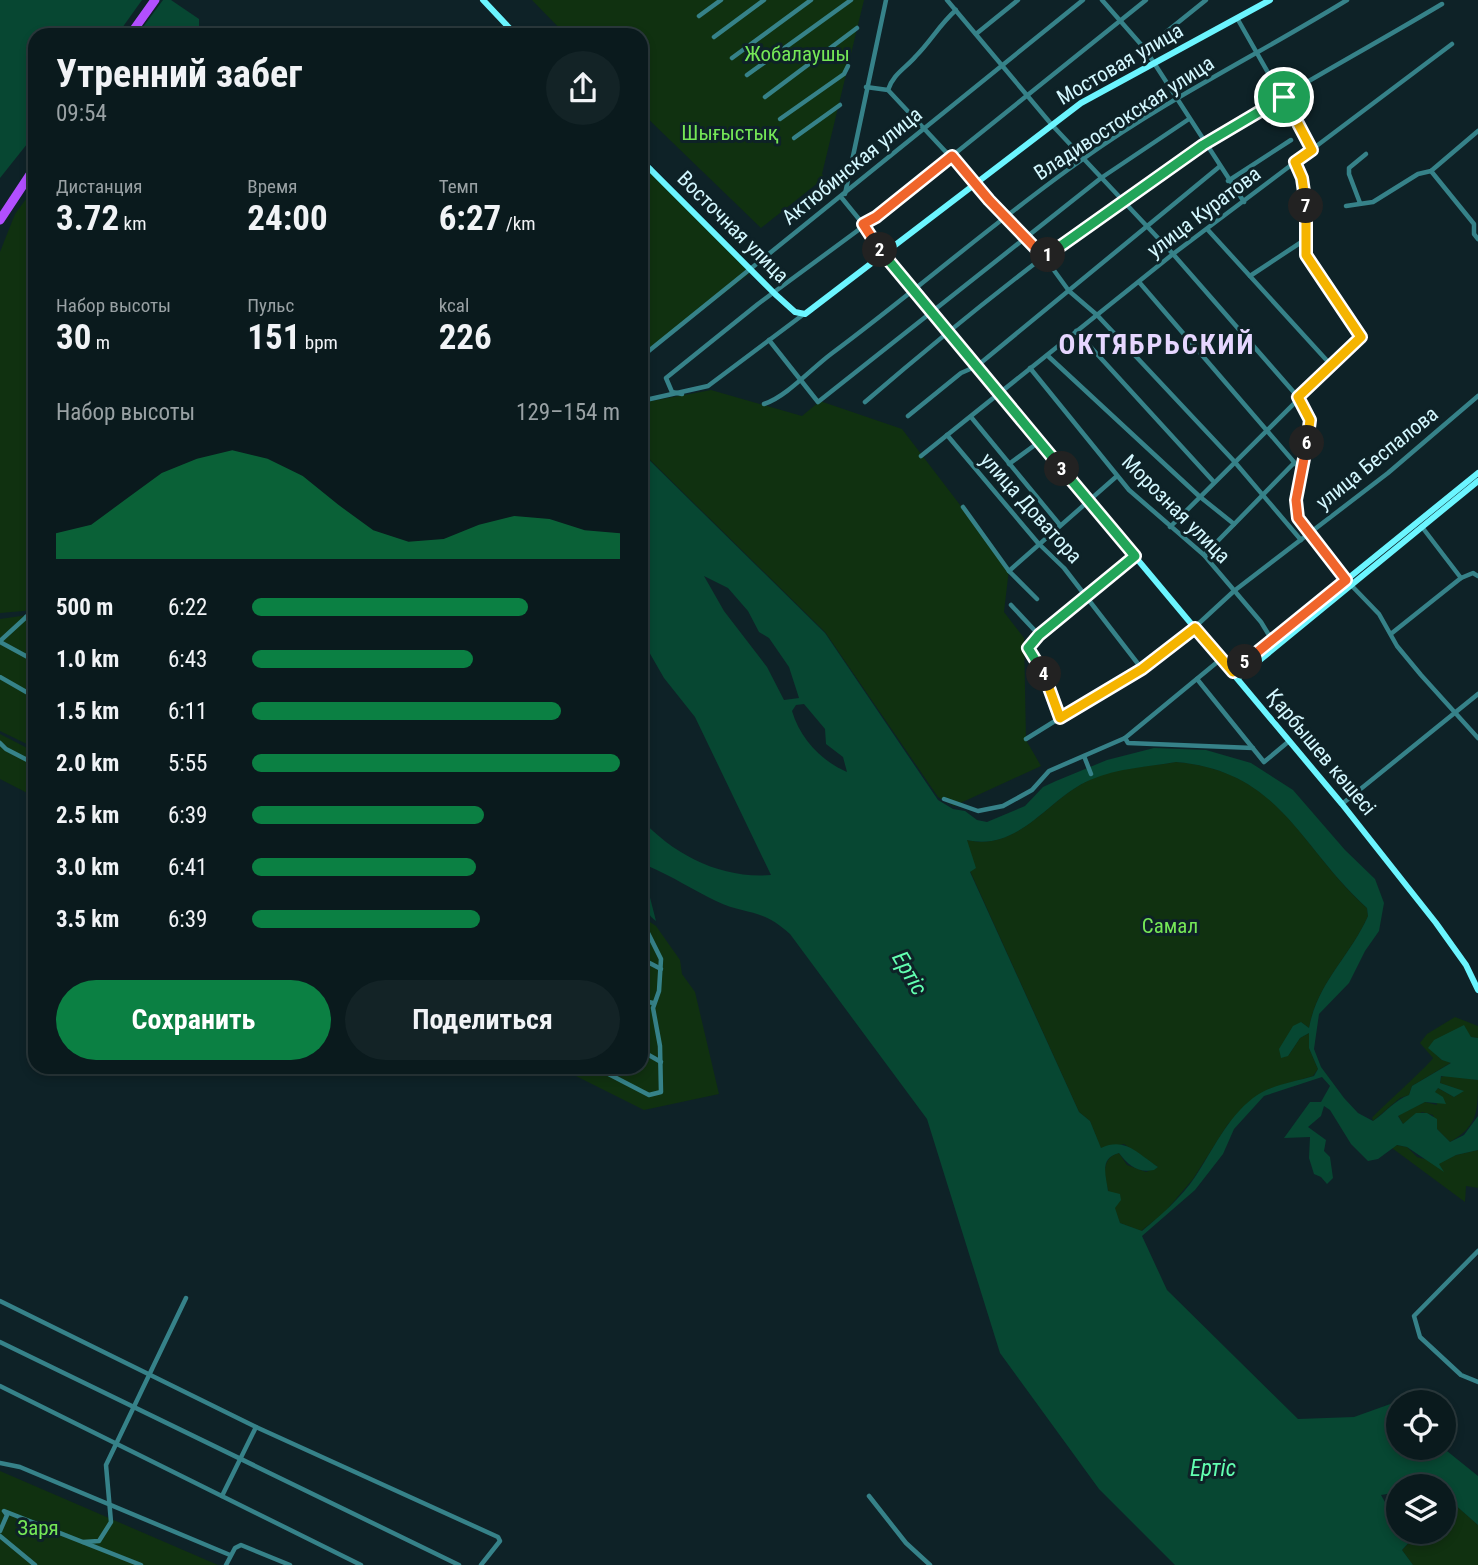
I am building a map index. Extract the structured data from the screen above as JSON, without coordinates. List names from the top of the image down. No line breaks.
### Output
{"streets":{"main road":["Мостовая улица","Восточная улица","Қарбышев көшесі"],"street":["Владивостокская улица","Актюбинская улица","улица Куратова","улица Беспалова","улица Доватора","Морозная улица"]},"crossings":[["Мостовая улица","Восточная улица"],["Мостовая улица","Қарбышев көшесі"],["Владивостокская улица","Қарбышев көшесі"],["Актюбинская улица","Восточная улица"],["улица Куратова","улица Доватора"],["улица Куратова","Морозная улица"],["улица Куратова","Қарбышев көшесі"],["улица Беспалова","улица Доватора"],["улица Беспалова","Морозная улица"],["улица Беспалова","Қарбышев көшесі"]],"districts":["ОКТЯБРЬСКИЙ"],"water":["Ертіс"],"parks":["Жобалаушы","Шығыстық","Самал","Заря"],"page":{"heading":["Утренний забег","09:54"],"stats":[["Дистанция","3.72 km"],["Время","24:00"],["Темп","6:27 /km"],["Набор высоты","30 m"],["Пульс","151 bpm"],["kcal","226"]],"pins":["7","2","1","6","3","5","4"],"chart":["Набор высоты","129–154 m"],"list":[{"name":"500 m","note":"6:22"},{"name":"1.0 km","note":"6:43"},{"name":"1.5 km","note":"6:11"},{"name":"2.0 km","note":"5:55"},{"name":"2.5 km","note":"6:39"},{"name":"3.0 km","note":"6:41"},{"name":"3.5 km","note":"6:39"}],"buttons":["Сохранить","Поделиться"]}}
